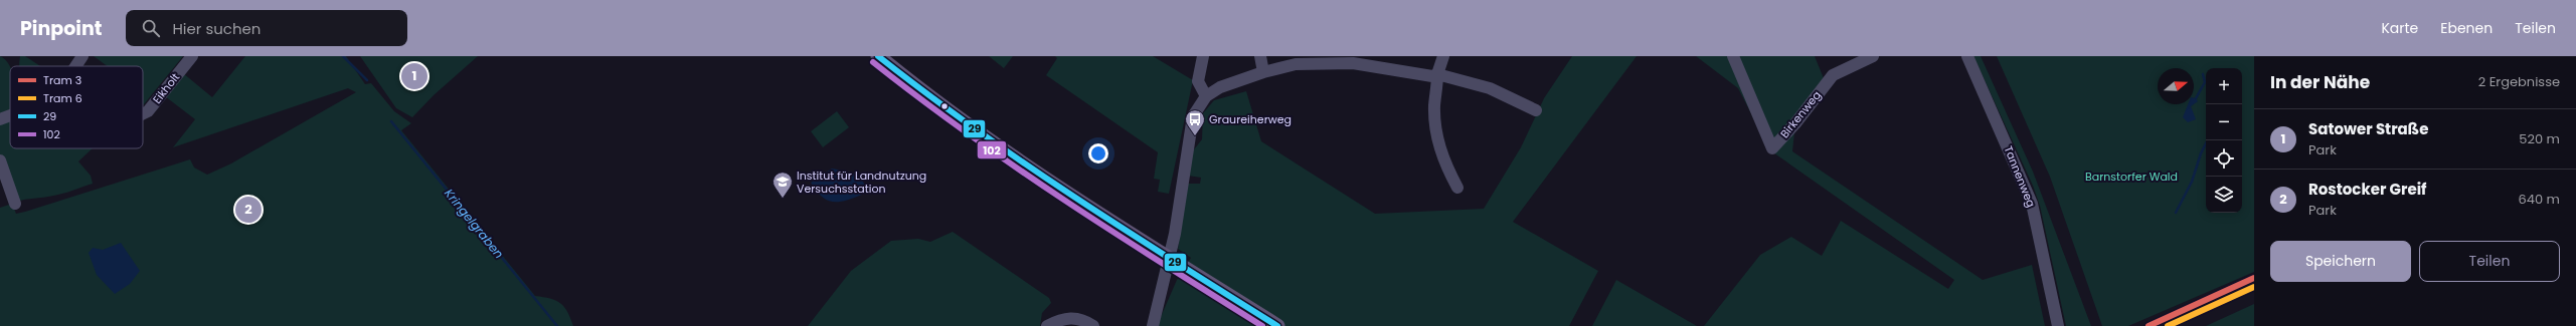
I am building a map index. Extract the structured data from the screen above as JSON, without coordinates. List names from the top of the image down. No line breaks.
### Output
{"streets":{"street":["Eikholt","Birkenweg","Tannenweg"]},"water":["Kringelgraben"],"parks":["Barnstorfer Wald"],"places":{"bus stop":["Graureiherweg"],"school or university":["Institut für Landnutzung Versuchsstation"]},"lines":["transit line 29","transit line 102","tram line 3","tram line 6"],"legend":["Tram 3","Tram 6","29","102"],"north":"right","page":{"header":"Pinpoint","search":"Hier suchen","nav":["Karte","Ebenen","Teilen"],"heading":["In der Nähe","2 Ergebnisse"],"pins":["1","2"],"map_buttons":["+","−"],"list":[{"mark":"1","name":"Satower Straße","note":"Park","value":"520 m"},{"mark":"2","name":"Rostocker Greif","note":"Park","value":"640 m"}],"buttons":["Speichern","Teilen"]}}
